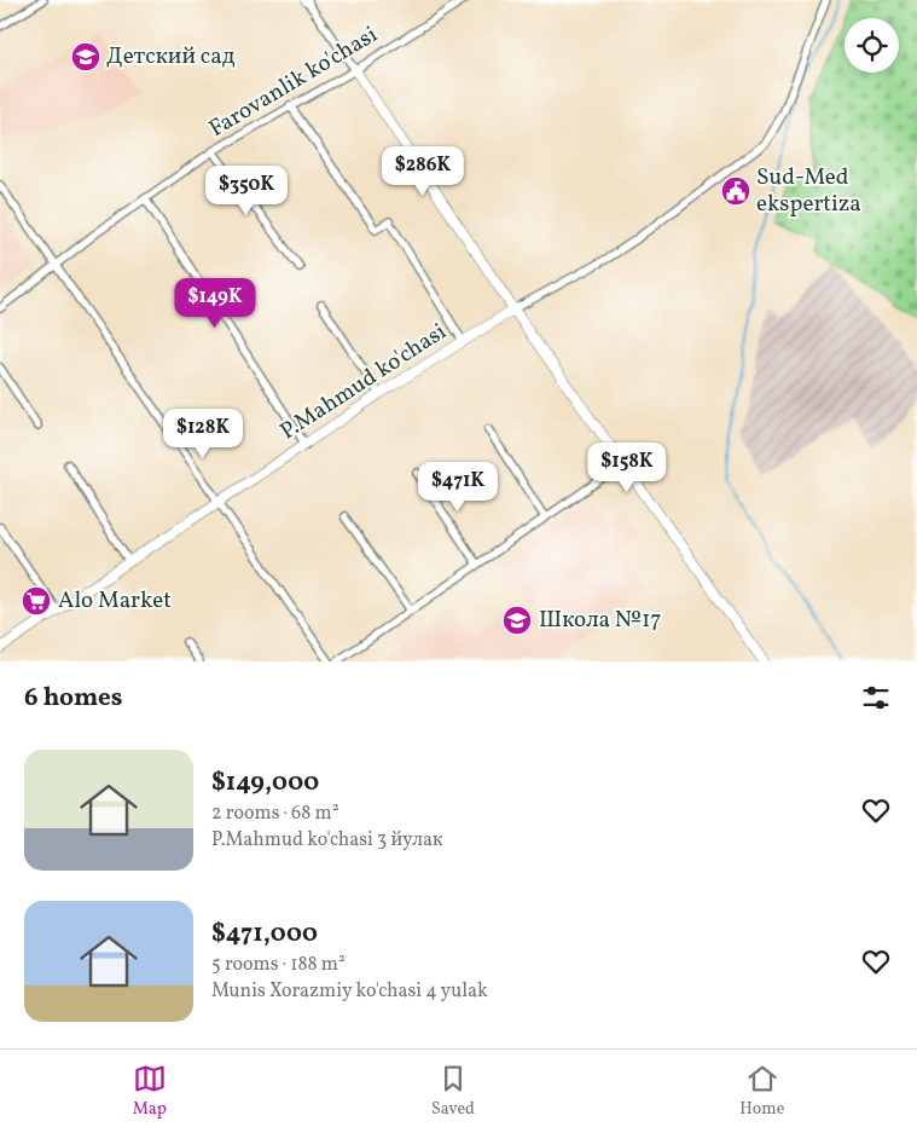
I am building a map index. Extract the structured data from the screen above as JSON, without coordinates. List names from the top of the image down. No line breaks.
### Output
{"streets":{"street":["Farovanlik ko'chasi","P.Mahmud ko'chasi"]},"places":{"school or university":["Детский сад","Школа №17"],"public building":["Sud-Med ekspertiza"],"supermarket":["Alo Market"]},"page":{"price":["$286K","$350K","$149K","$128K","$158K","$471K"],"heading":"6 homes","list":[{"name":"$149,000","note":"2 rooms · 68 m² · P.Mahmud ko'chasi 3 йулак"},{"name":"$471,000","note":"5 rooms · 188 m² · Munis Xorazmiy ko'chasi 4 yulak"}],"tabs":["Map","Saved","Home"]}}
